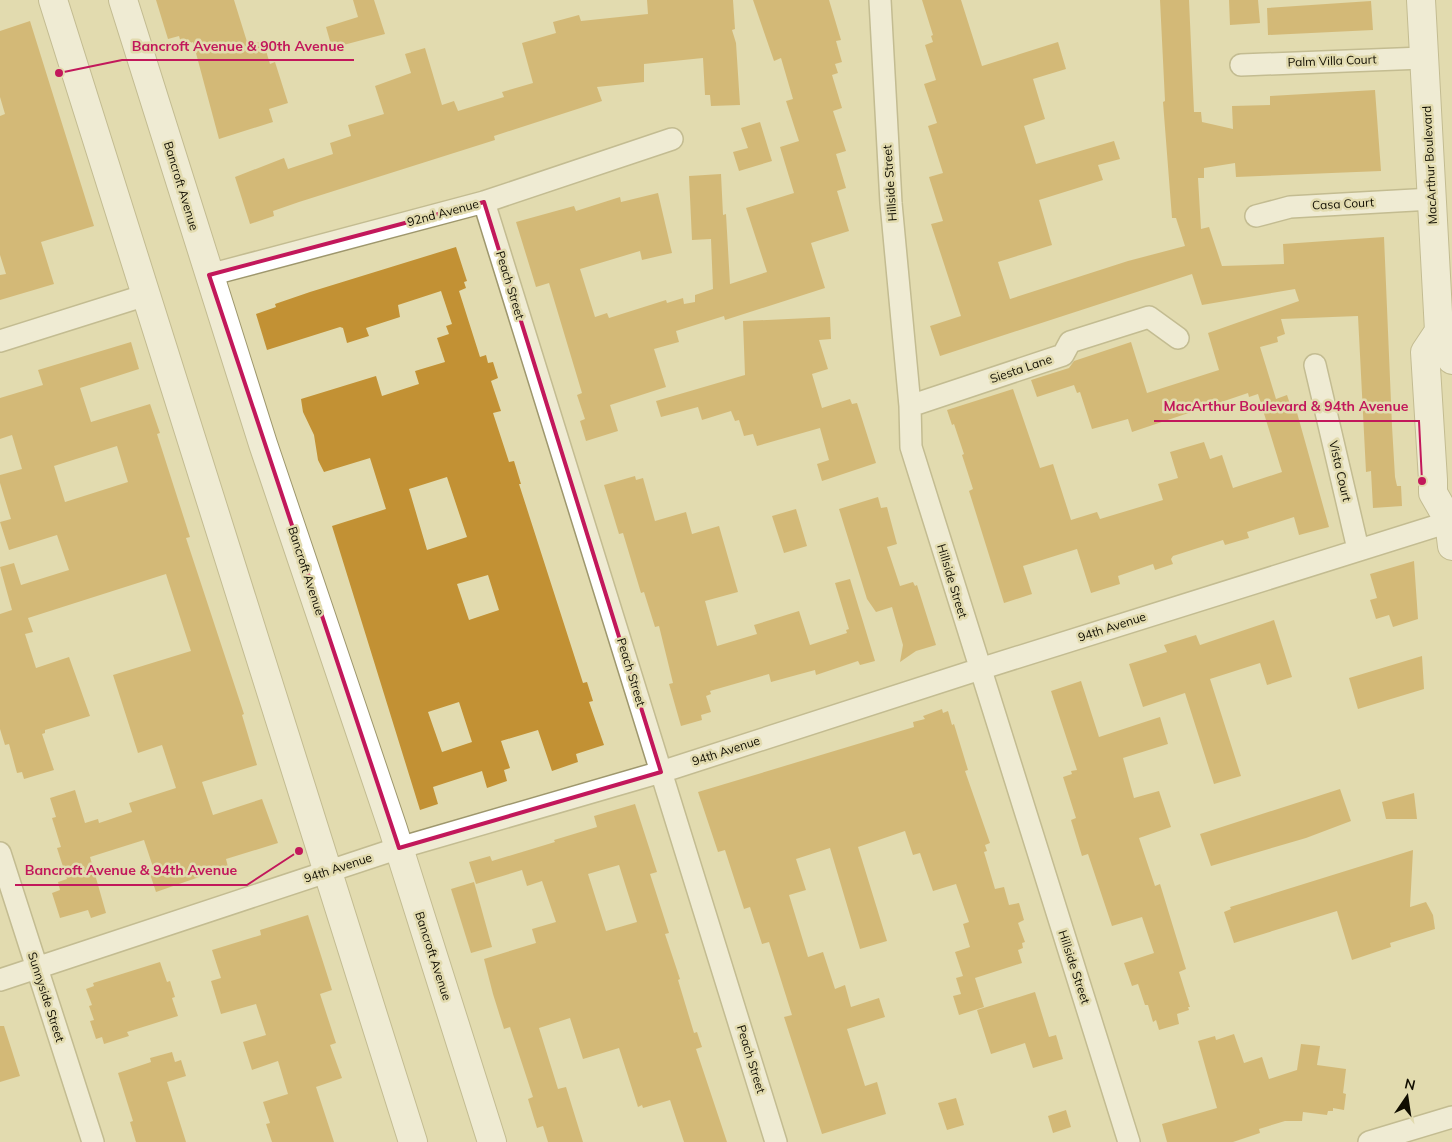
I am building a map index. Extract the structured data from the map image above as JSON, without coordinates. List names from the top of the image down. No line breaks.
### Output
{"streets":{"main road":["MacArthur Boulevard","Bancroft Avenue"],"street":["Palm Villa Court","Hillside Street","Casa Court","92nd Avenue","Peach Street","Siesta Lane","Vista Court","94th Avenue","Sunnyside Street"]},"crossings":[["Palm Villa Court","MacArthur Boulevard"],["MacArthur Boulevard","Casa Court"],["Hillside Street","Siesta Lane"],["Hillside Street","94th Avenue"],["Bancroft Avenue","92nd Avenue"],["Bancroft Avenue","94th Avenue"],["92nd Avenue","Peach Street"],["Peach Street","94th Avenue"],["Vista Court","94th Avenue"],["94th Avenue","Sunnyside Street"]],"places":["Bancroft Avenue & 90th Avenue","MacArthur Boulevard & 94th Avenue","Bancroft Avenue & 94th Avenue"],"north":"top"}
